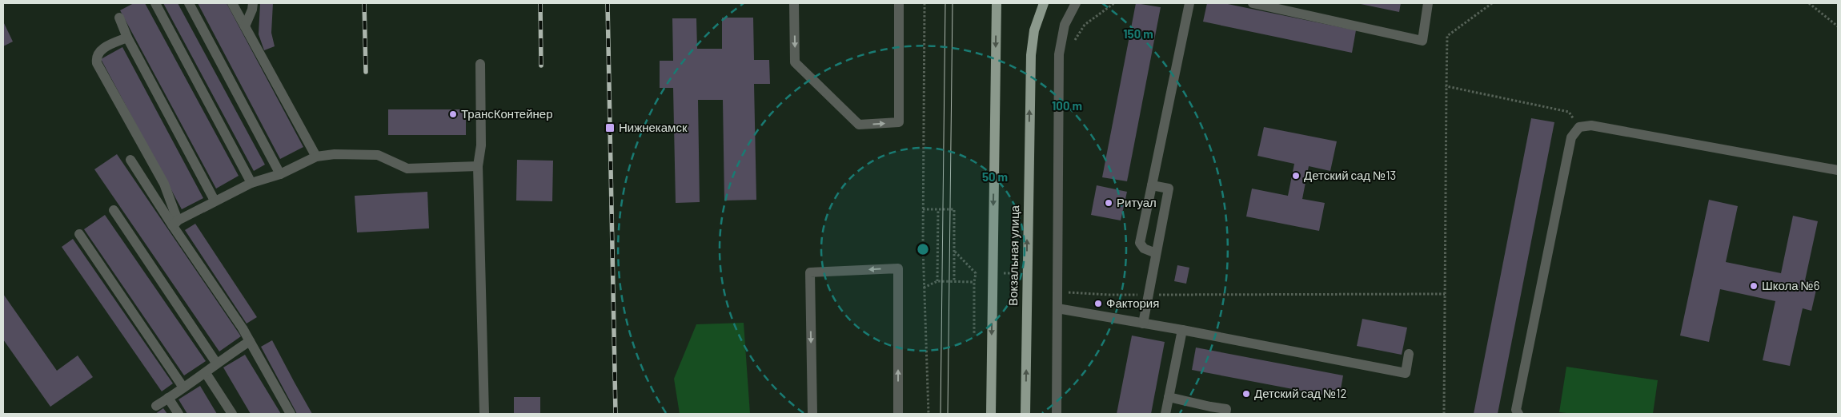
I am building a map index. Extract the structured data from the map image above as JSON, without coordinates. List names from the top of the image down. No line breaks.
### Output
{"streets":{"main road":["Вокзальная улица"]},"places":{"other":["ТрансКонтейнер","Детский сад №13","Ритуал","Школа №6","Фактория","Детский сад №12"],"transit":["Нижнекамск"]},"rings":["150 m","100 m","50 m"]}
